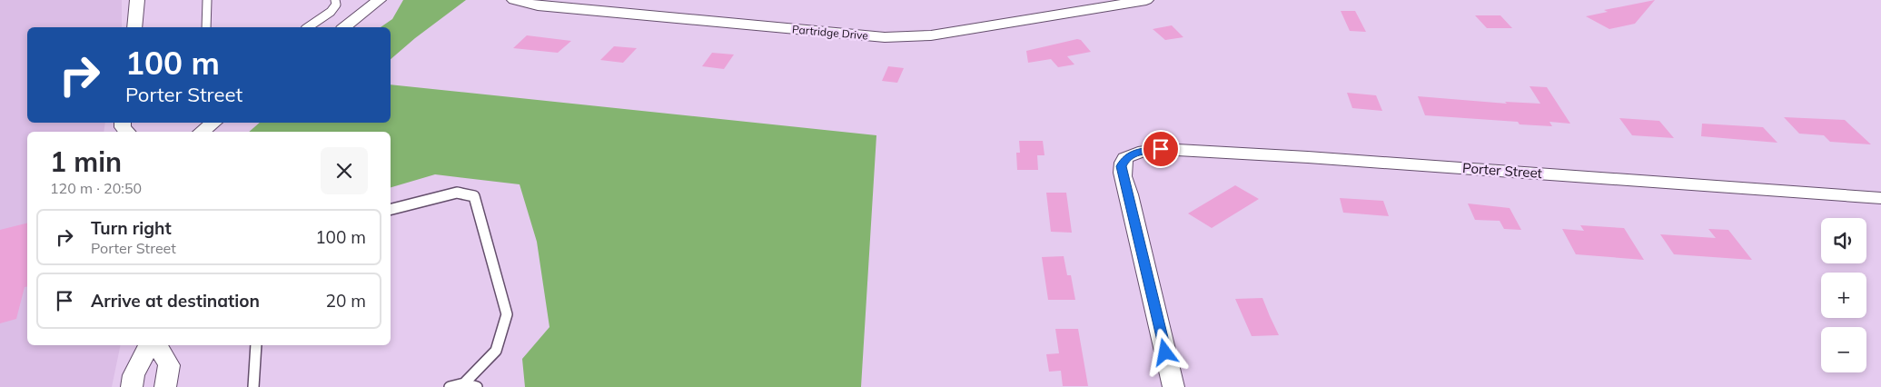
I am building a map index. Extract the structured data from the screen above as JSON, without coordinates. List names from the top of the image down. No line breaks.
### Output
{"streets":{"street":["Partridge Drive","Porter Street"]},"page":{"turn":["100 m","Porter Street"],"heading":["1 min","120 m · 20:50"],"list":[{"name":"Turn right","note":"Porter Street","value":"100 m"},{"name":"Arrive at destination","value":"20 m"}],"map_buttons":["+","−"]}}
